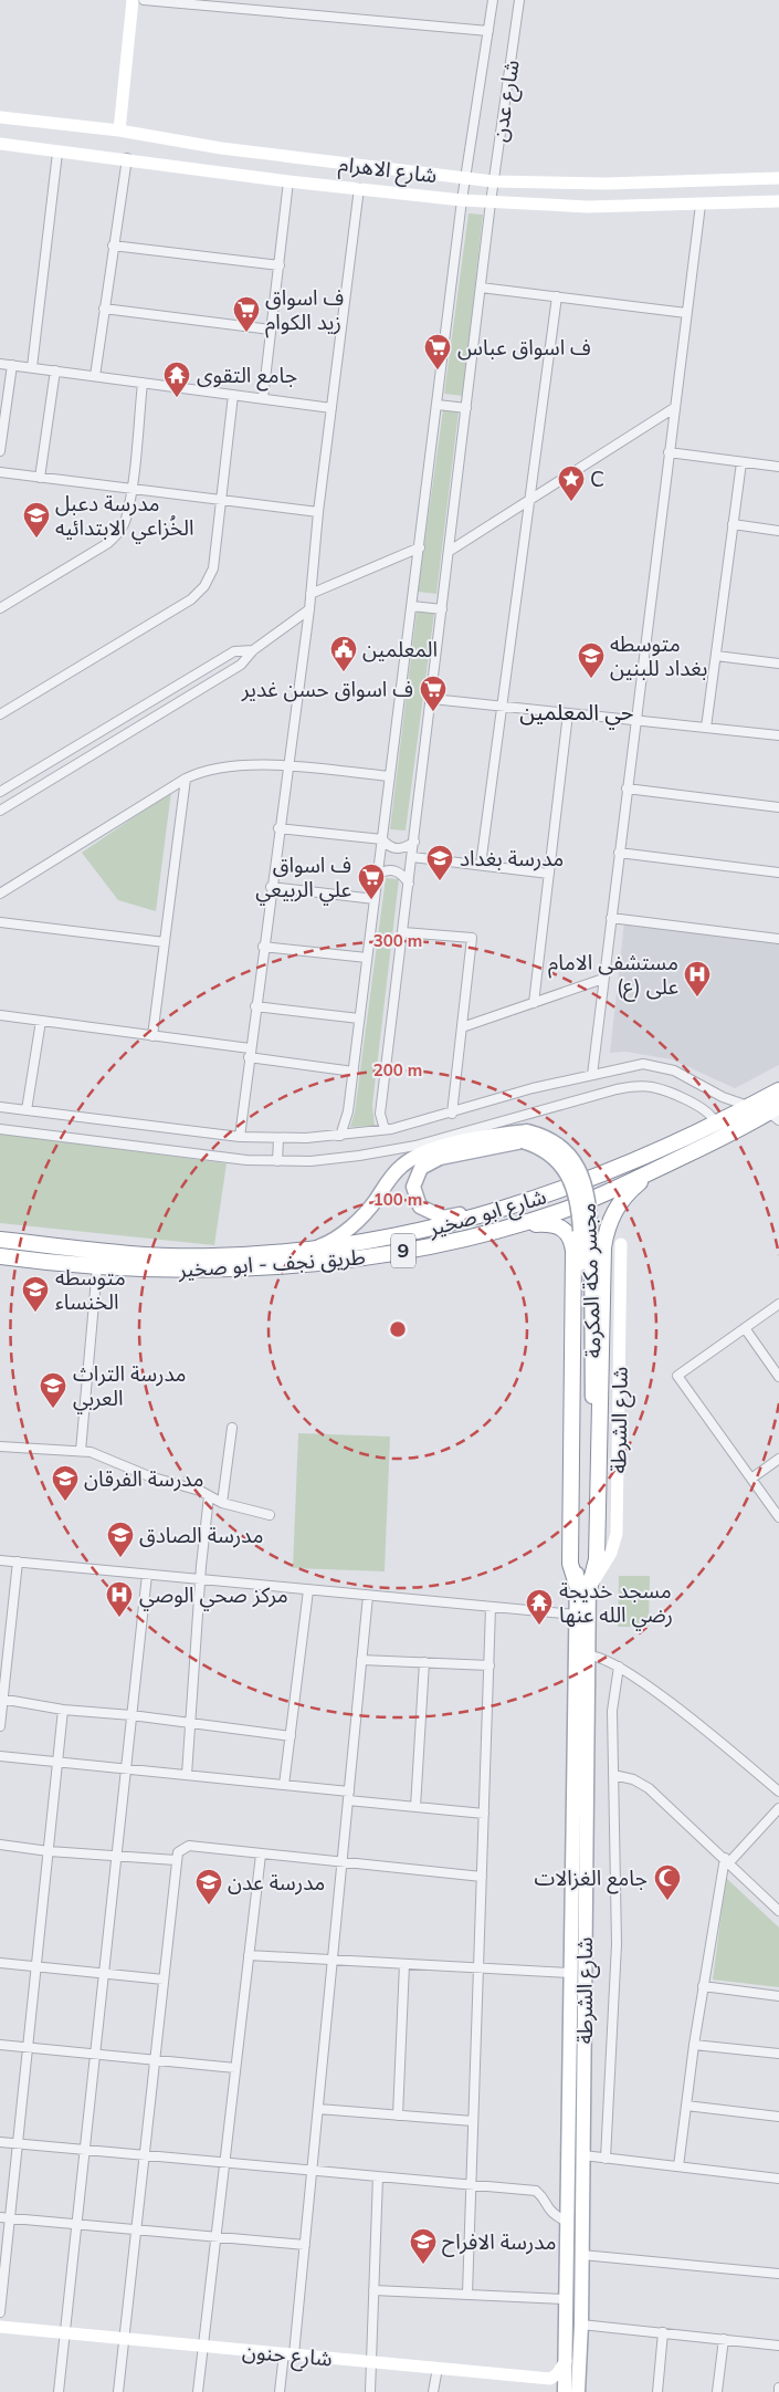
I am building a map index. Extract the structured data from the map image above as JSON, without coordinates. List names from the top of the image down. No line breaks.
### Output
{"streets":{"highway":["شارع ابو صخير","9","طريق نجف - ابو صخير"],"main road":["شارع الاهرام","مجسر مكة المكرمة","شارع الشرطة","شارع حنون"],"street":["شارع عدن"]},"crossings":[["شارع عدن","شارع الاهرام"],["شارع ابو صخير","9"],["شارع ابو صخير","طريق نجف - ابو صخير"],["مجسر مكة المكرمة","شارع الشرطة"]],"districts":["حي المعلمين"],"places":{"supermarket":["ف اسواق زيد الكوام","ف اسواق عباس","ف اسواق حسن غدير","ف اسواق علي الربيعي"],"temple":["جامع التقوى","مسجد خديجة رضي الله عنها"],"place":["C"],"school or university":["مدرسة دعبل الخُزاعي الابتدائيه","متوسطه بغداد للبنين","مدرسة بغداد","متوسطه الخنساء","مدرسة التراث العربي","مدرسة الفرقان","مدرسة الصادق","مدرسة عدن","مدرسة الافراح"],"public building":["المعلمين"],"hospital":["مستشفی الامام علی (ع)","مركز صحي الوصي"],"mosque":["جامع الغزالات"]},"rings":["300 m","200 m","100 m"]}
